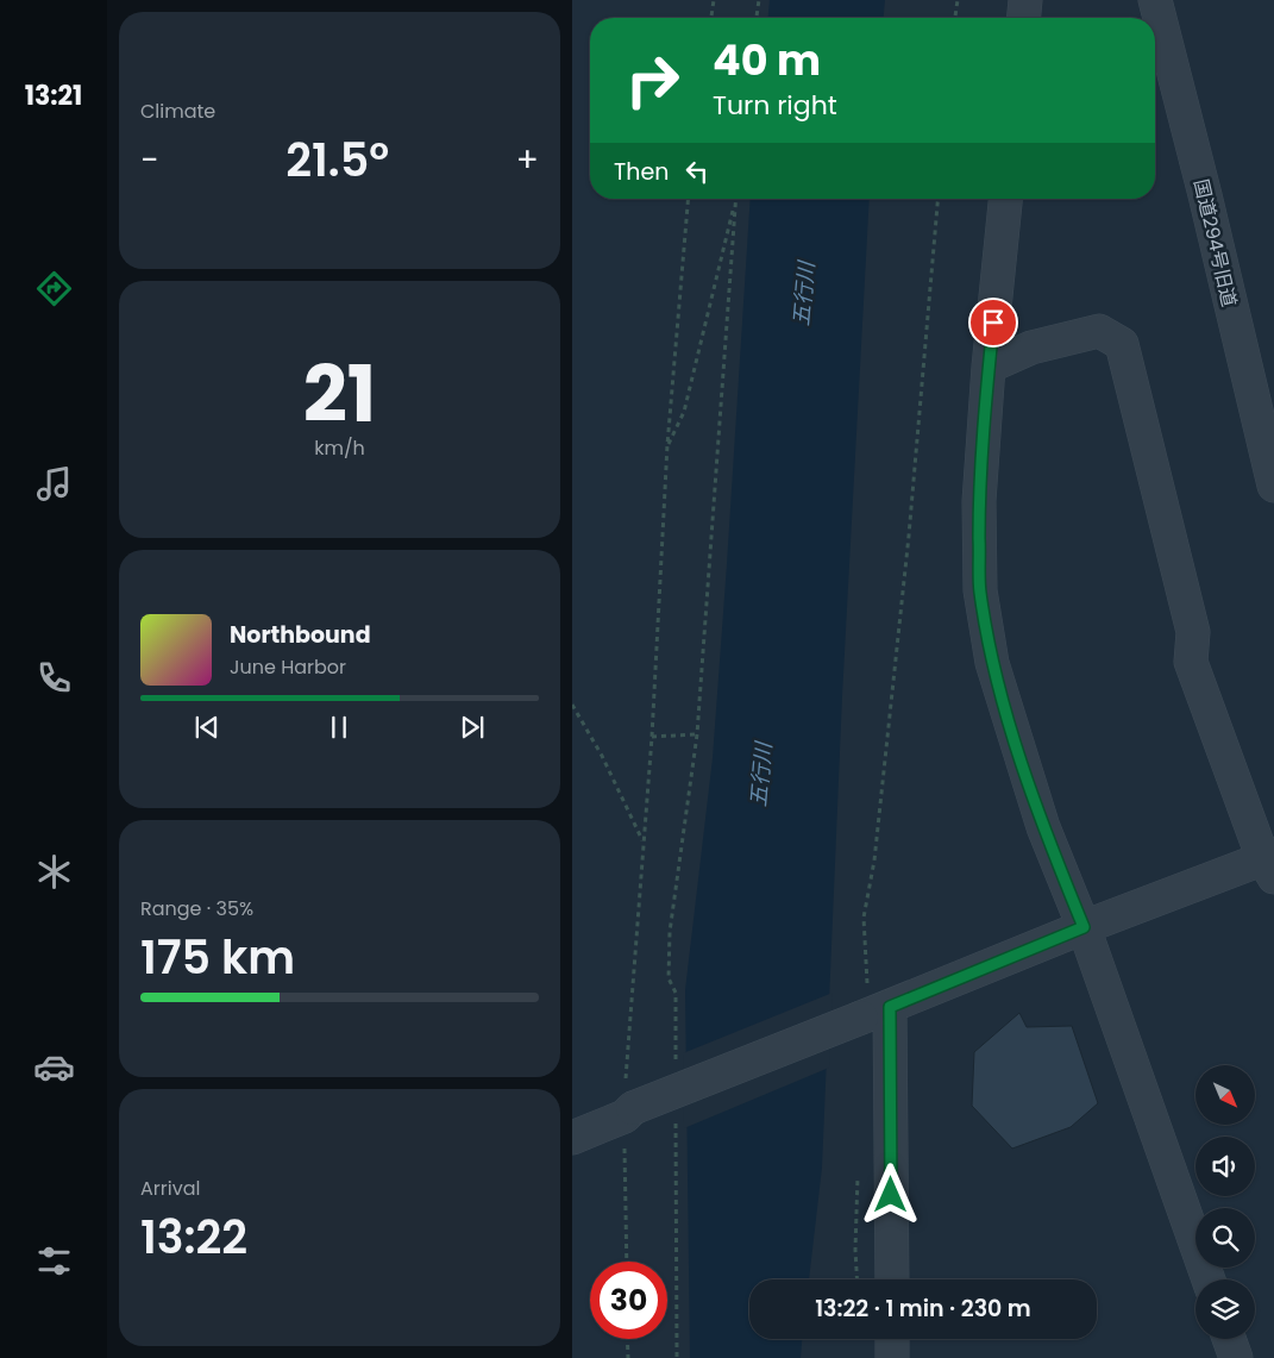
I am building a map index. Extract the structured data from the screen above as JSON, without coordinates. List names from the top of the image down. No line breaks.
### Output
{"streets":{"street":["国道294号旧道"]},"water":["五行川"],"north":"bottom right","page":{"tabs":"13:21","tile":["Climate",["21","km/h"],["Range · 35%","175 km"],["Arrival","13:22"]],"turn":["40 m","Turn right"],"heat":["−","21.5°","+"],"then":"Then","song":["Northbound","June Harbor"],"limit":"30","trip":"13:22 · 1 min · 230 m"}}
